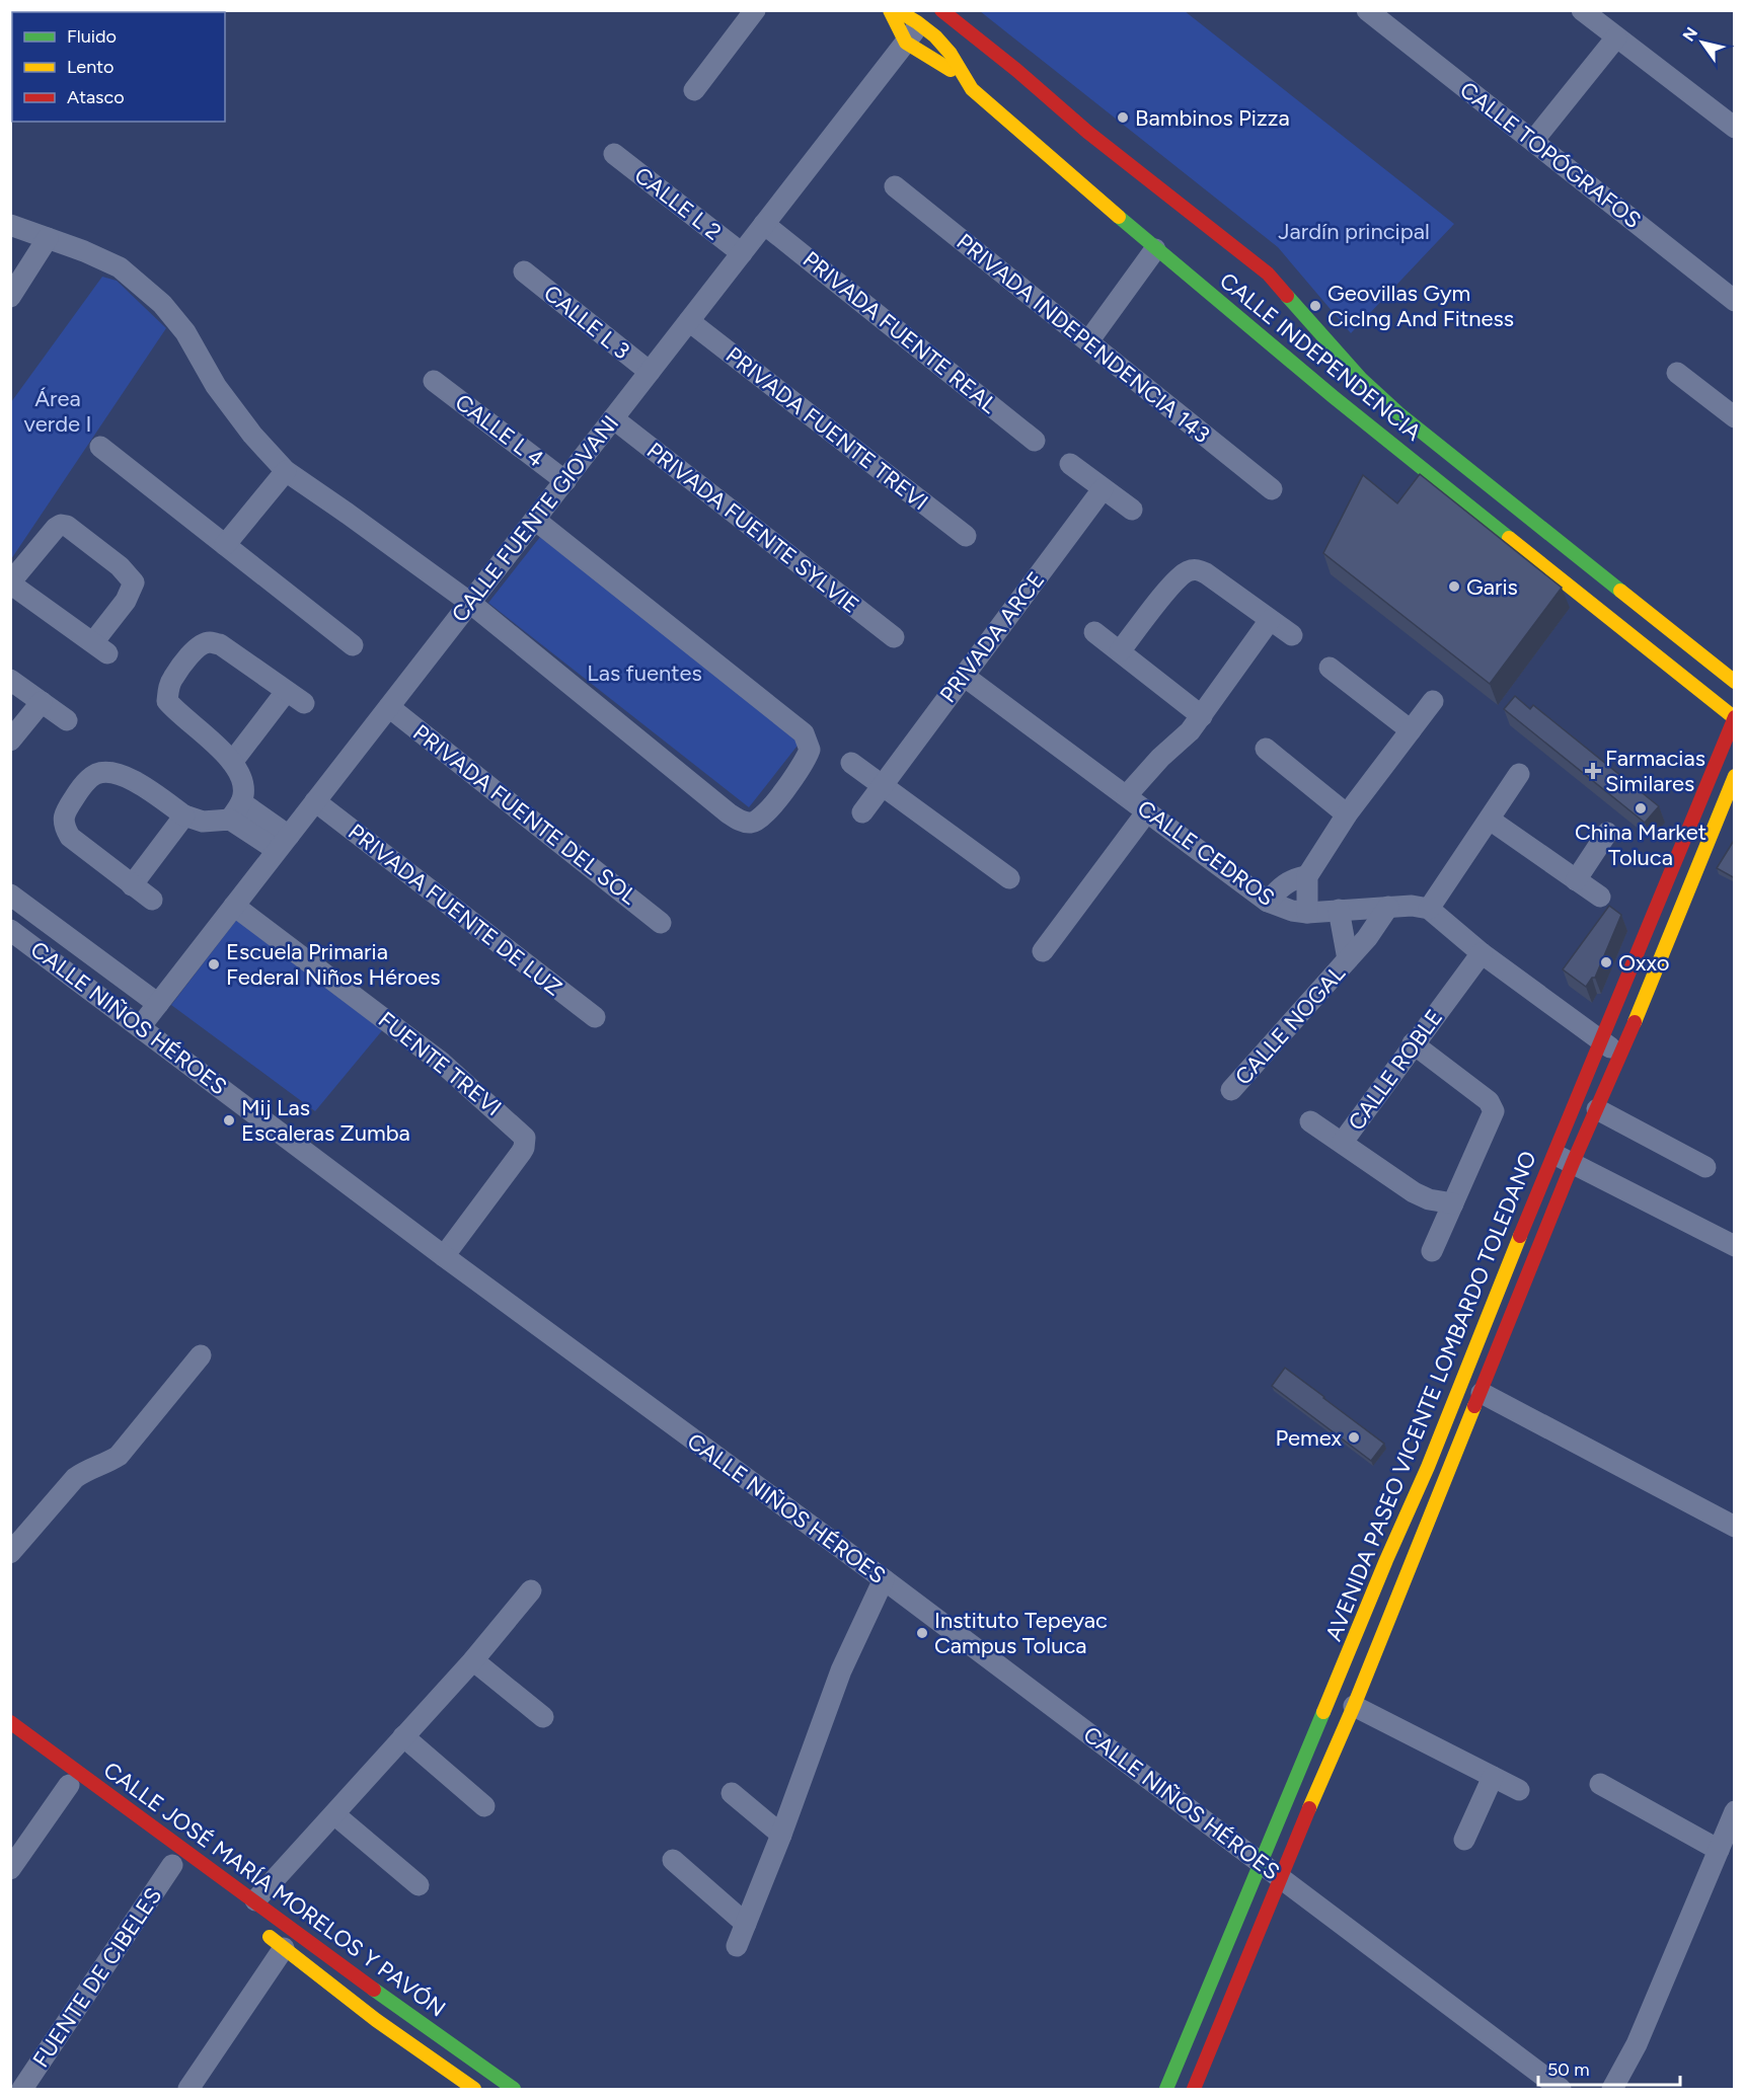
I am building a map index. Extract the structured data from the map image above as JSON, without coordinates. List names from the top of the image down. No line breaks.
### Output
{"streets":{"main road":["CALLE INDEPENDENCIA","AVENIDA PASEO VICENTE LOMBARDO TOLEDANO","CALLE JOSÉ MARÍA MORELOS Y PAVÓN"],"street":["CALLE TOPÓGRAFOS","CALLE L 2","CALLE L 3","PRIVADA FUENTE REAL","PRIVADA INDEPENDENCIA 143","PRIVADA FUENTE TREVI","CALLE L 4","CALLE FUENTE GIOVANI","PRIVADA FUENTE SYLVIE","PRIVADA ARCE","PRIVADA FUENTE DEL SOL","CALLE CEDROS","PRIVADA FUENTE DE LUZ","CALLE NIÑOS HÉROES","CALLE NOGAL","FUENTE TREVI","CALLE ROBLE","FUENTE DE CIBELES"]},"crossings":[["CALLE L 2","CALLE FUENTE GIOVANI"],["CALLE L 3","CALLE FUENTE GIOVANI"],["PRIVADA FUENTE REAL","CALLE FUENTE GIOVANI"],["CALLE INDEPENDENCIA","CALLE FUENTE GIOVANI"],["CALLE INDEPENDENCIA","AVENIDA PASEO VICENTE LOMBARDO TOLEDANO"],["PRIVADA FUENTE TREVI","CALLE FUENTE GIOVANI"],["CALLE L 4","CALLE FUENTE GIOVANI"],["CALLE FUENTE GIOVANI","PRIVADA FUENTE SYLVIE"],["CALLE FUENTE GIOVANI","PRIVADA FUENTE DEL SOL"],["CALLE FUENTE GIOVANI","PRIVADA FUENTE DE LUZ"],["CALLE FUENTE GIOVANI","CALLE NIÑOS HÉROES"],["CALLE FUENTE GIOVANI","FUENTE TREVI"],["PRIVADA ARCE","CALLE CEDROS"],["CALLE CEDROS","CALLE NOGAL"],["CALLE NIÑOS HÉROES","FUENTE TREVI"],["CALLE NIÑOS HÉROES","AVENIDA PASEO VICENTE LOMBARDO TOLEDANO"]],"parks":["Jardín principal","Área verde I","Las fuentes"],"places":{"other":["Bambinos Pizza","Geovillas Gym Ciclng And Fitness","Garis","China Market Toluca","Oxxo","Escuela Primaria Federal Niños Héroes","Mij Las Escaleras Zumba","Pemex","Instituto Tepeyac Campus Toluca"],"health":["Farmacias Similares"]},"legend":["Fluido","Lento","Atasco"],"scale_bar":"50 m","north":"top left"}
